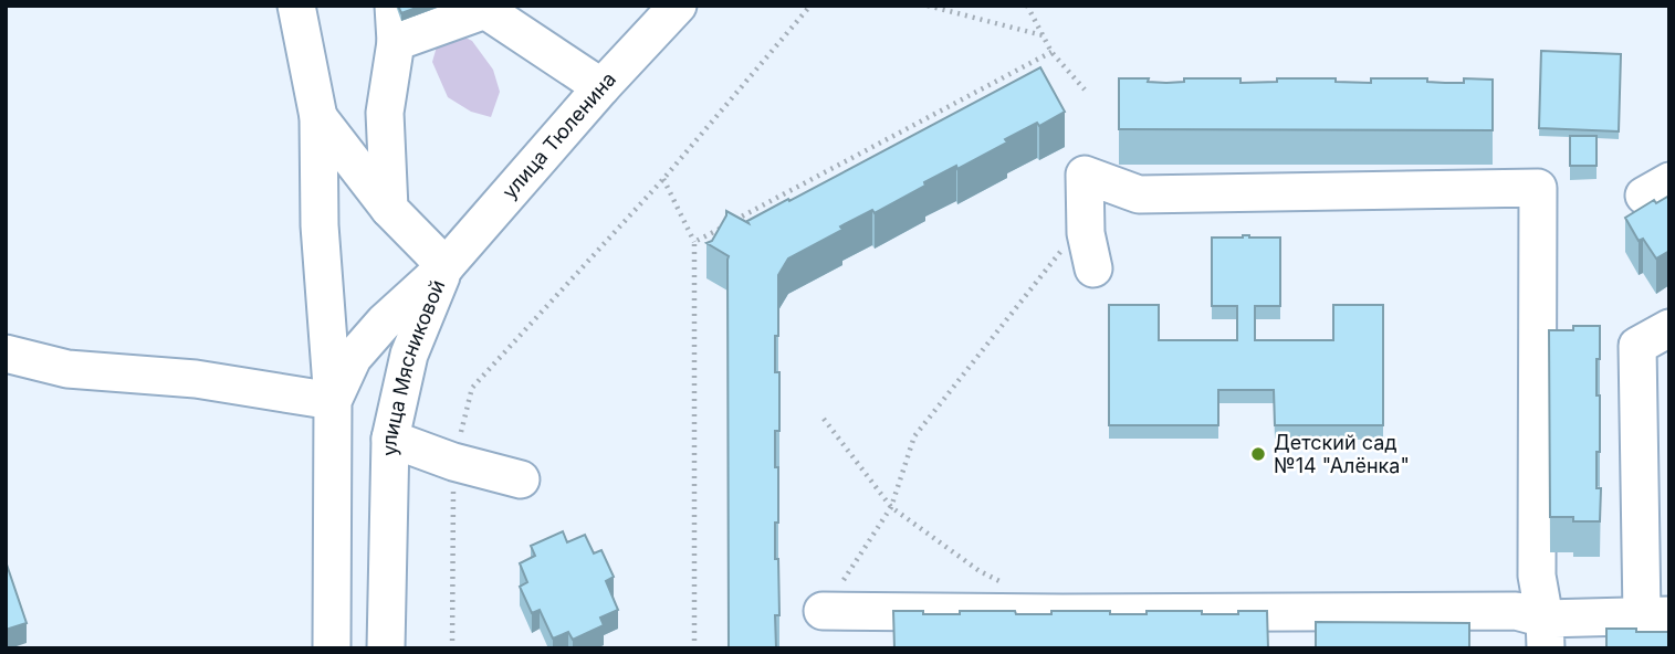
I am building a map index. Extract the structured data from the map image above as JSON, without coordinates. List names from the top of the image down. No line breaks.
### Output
{"streets":{"street":["улица Тюленина","улица Мясниковой"]},"crossings":[["улица Тюленина","улица Мясниковой"]],"places":["Детский сад №14 \"Алёнка\""]}
